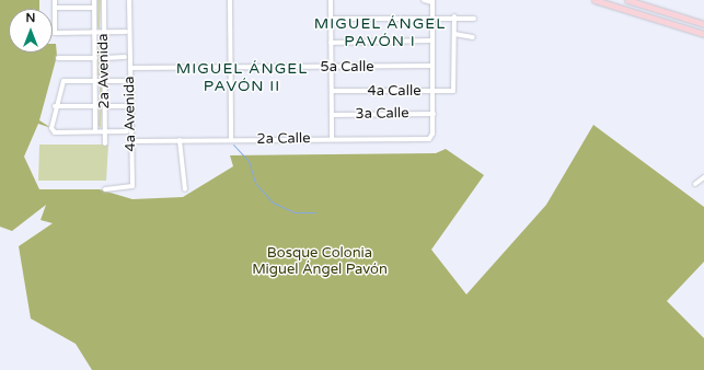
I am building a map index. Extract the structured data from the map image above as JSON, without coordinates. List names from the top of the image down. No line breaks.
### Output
{"streets":{"street":["5a Calle","2a Avenida","4a Calle","4a Avenida","3a Calle","2a Calle"]},"crossings":[["5a Calle","4a Avenida"],["4a Avenida","2a Calle"],["3a Calle","2a Calle"]],"districts":["MIGUEL ÁNGEL PAVÓN I","MIGUEL ÁNGEL PAVÓN II"],"parks":["Bosque Colonia Miguel Ángel Pavón"],"north":"top"}
